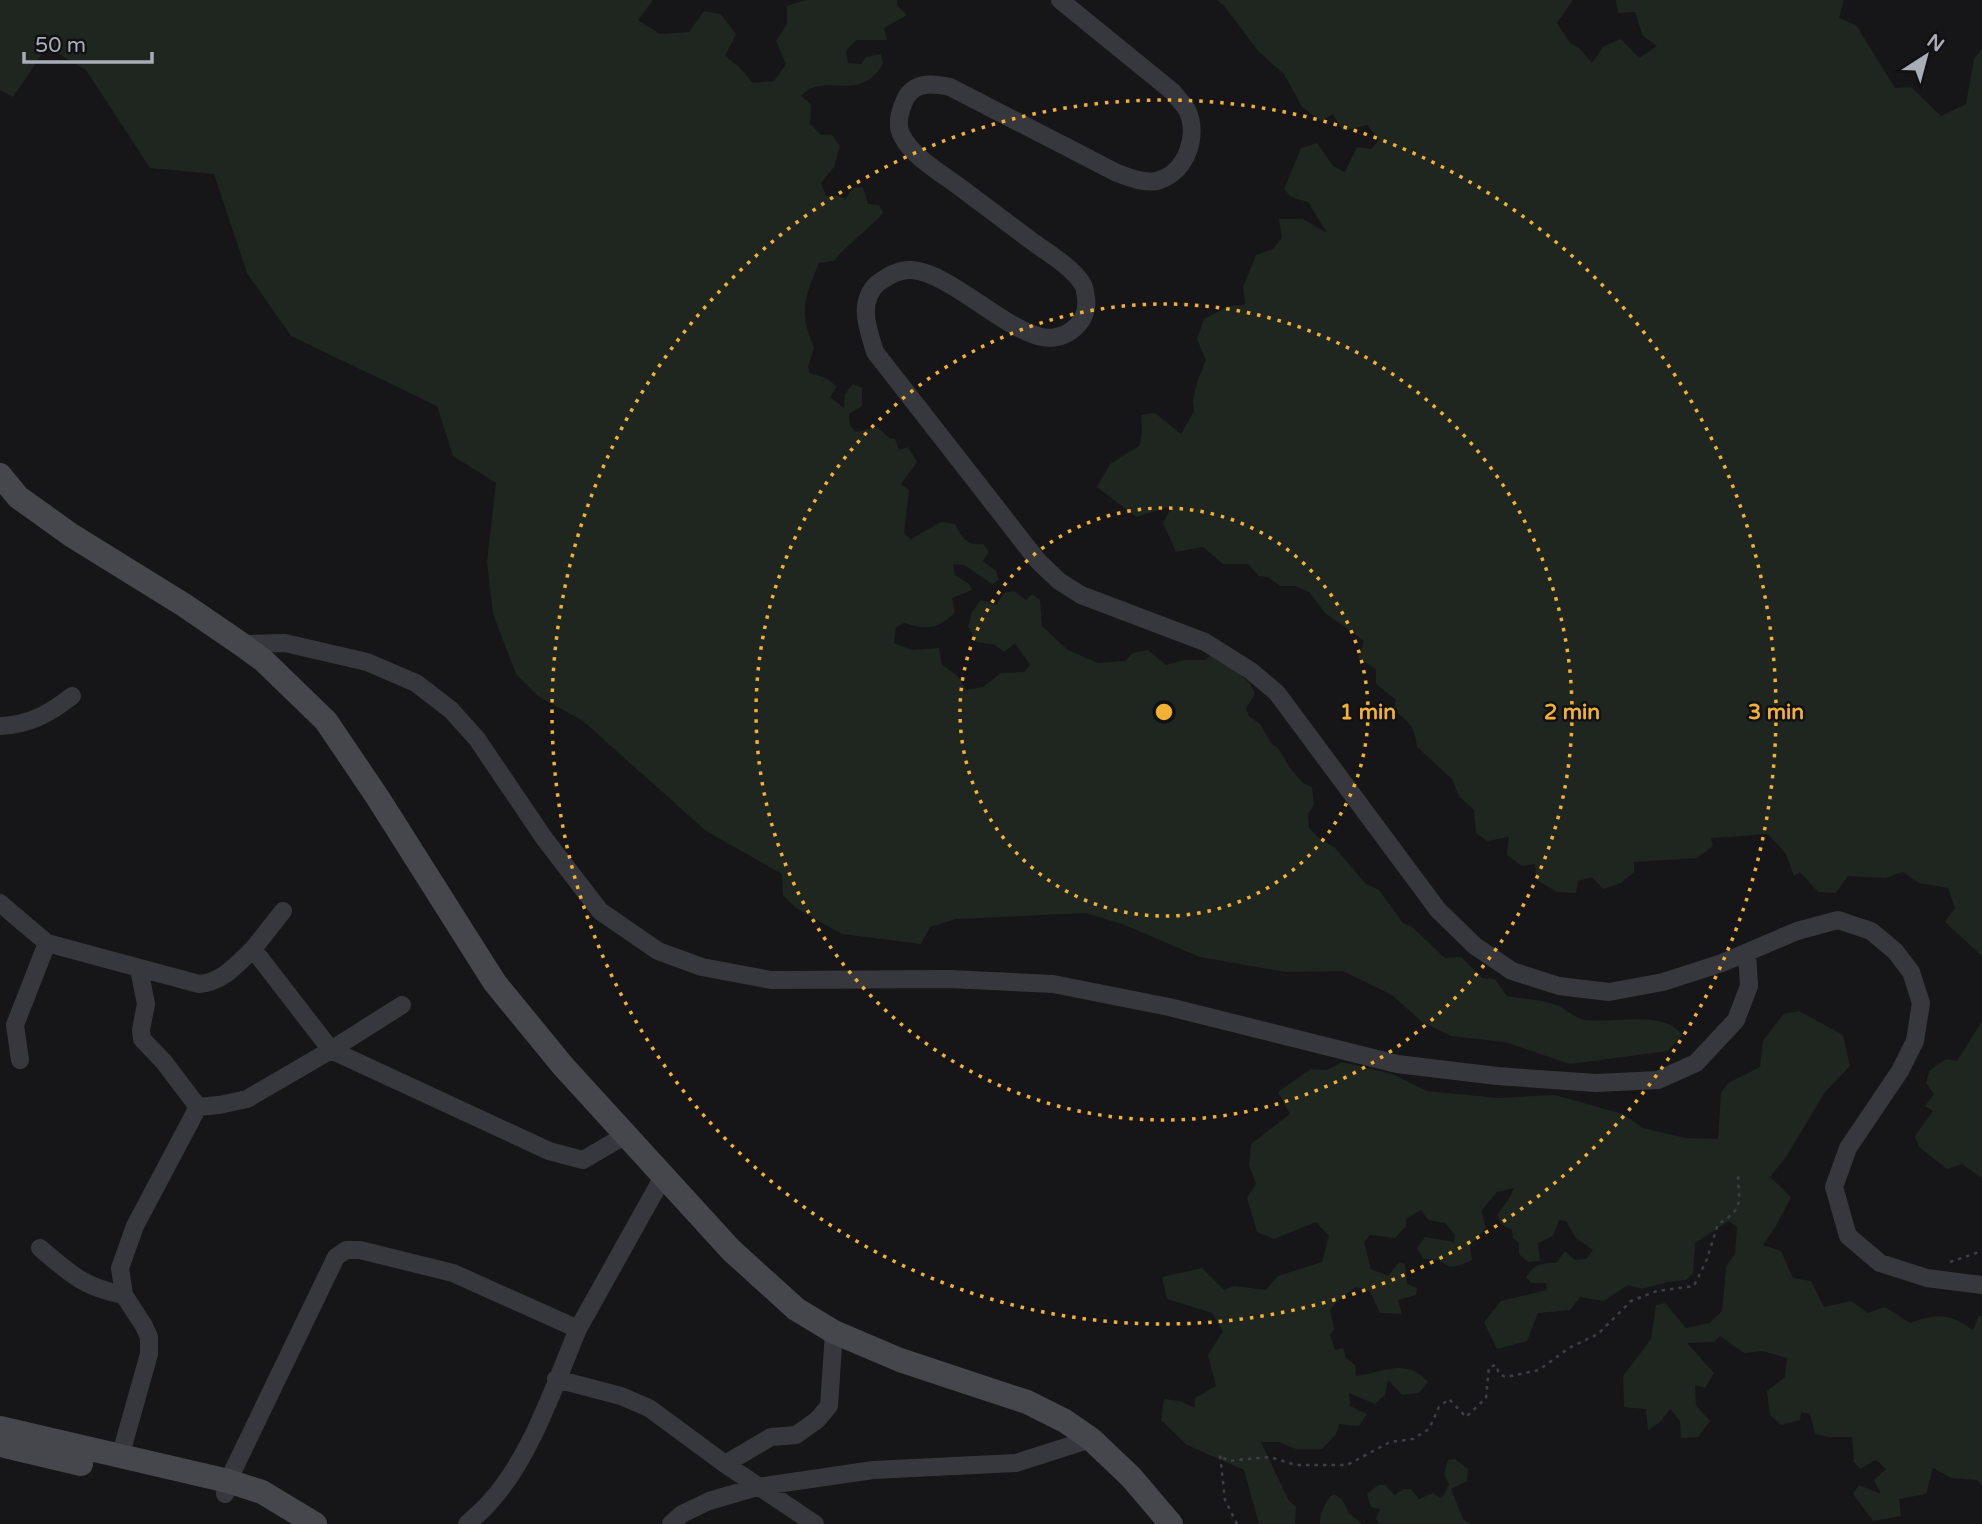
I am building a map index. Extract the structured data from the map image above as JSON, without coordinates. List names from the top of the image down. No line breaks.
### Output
{"scale_bar":"50 m","north":"top right","rings":["1 min","2 min","3 min"]}
